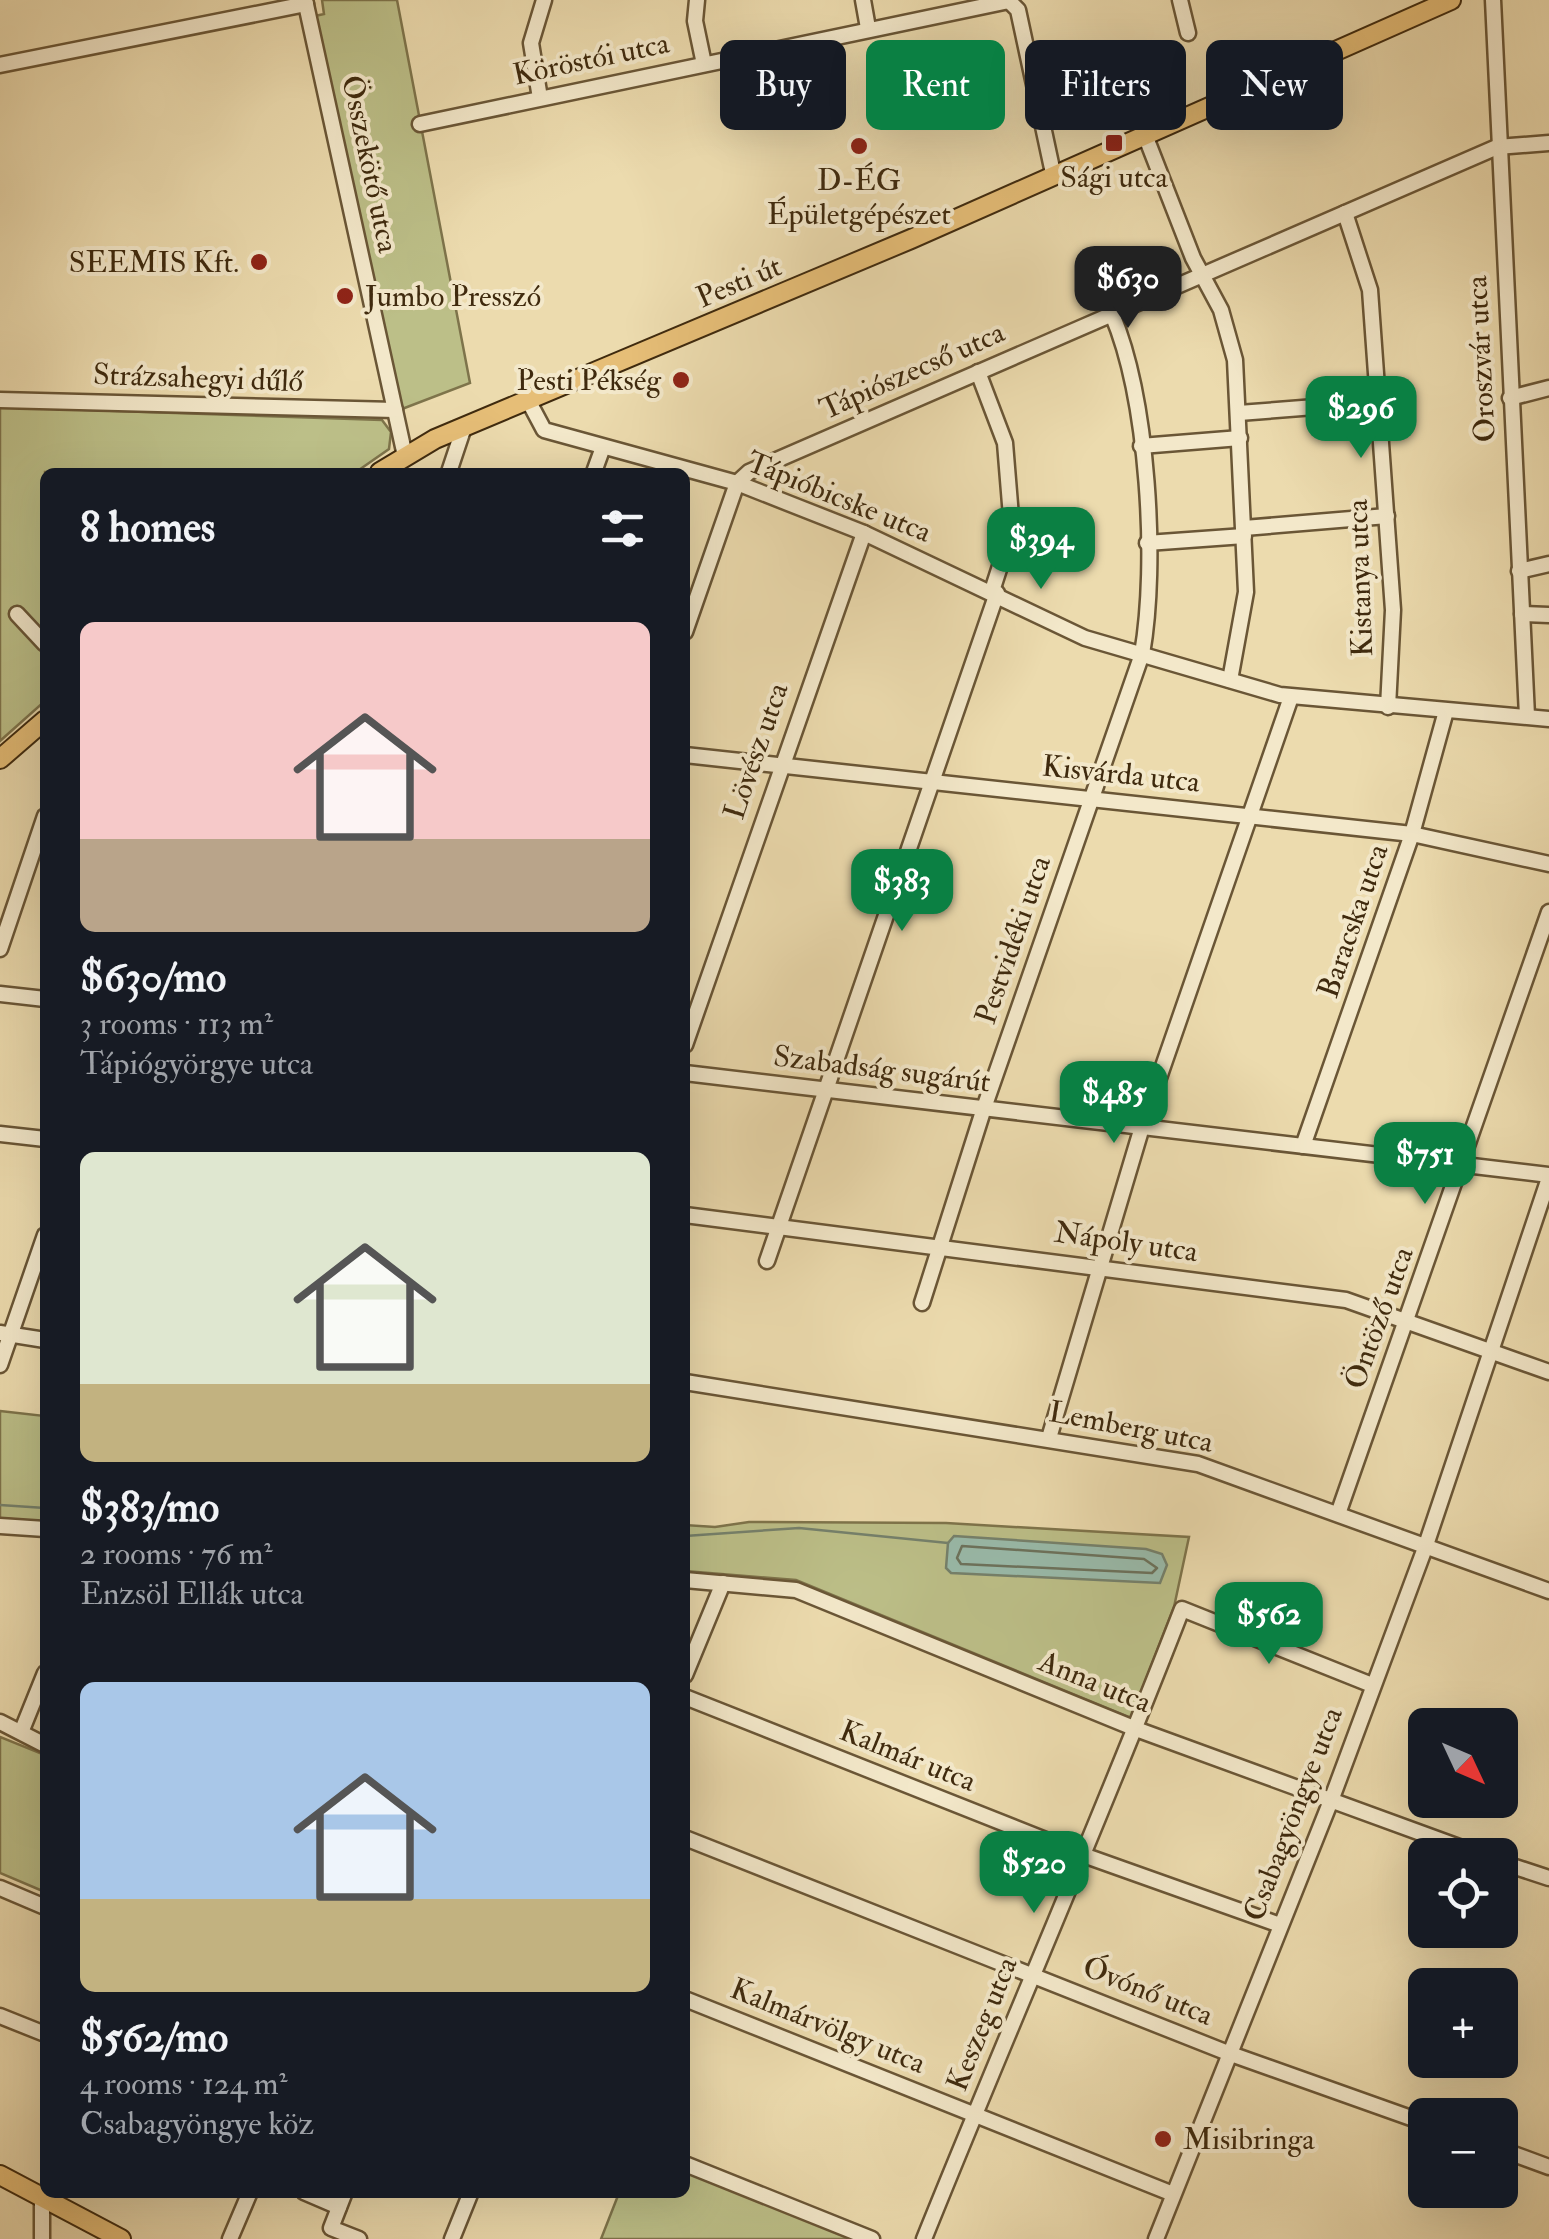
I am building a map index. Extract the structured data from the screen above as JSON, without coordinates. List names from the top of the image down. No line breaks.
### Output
{"streets":{"main road":["Pesti út"],"street":["Köröstói utca","Összekötő utca","Oroszvár utca","Tápiószecső utca","Strázsahegyi dűlő","Tápióbicske utca","Kistanya utca","Lövész utca","Kisvárda utca","Baracska utca","Pestvidéki utca","Szabadság sugárút","Nápoly utca","Öntöző utca","Lemberg utca","Anna utca","Kalmár utca","Csabagyöngye utca","Óvónő utca","Keszeg utca","Kalmárvölgy utca"]},"crossings":[["Összekötő utca","Pesti út"],["Összekötő utca","Strázsahegyi dűlő"],["Pesti út","Tápióbicske utca"],["Oroszvár utca","Tápiószecső utca"],["Oroszvár utca","Tápióbicske utca"],["Tápiószecső utca","Tápióbicske utca"],["Tápiószecső utca","Kistanya utca"],["Tápiószecső utca","Pestvidéki utca"],["Tápióbicske utca","Kistanya utca"],["Tápióbicske utca","Lövész utca"],["Tápióbicske utca","Baracska utca"],["Tápióbicske utca","Pestvidéki utca"],["Lövész utca","Kisvárda utca"],["Kisvárda utca","Baracska utca"],["Kisvárda utca","Pestvidéki utca"],["Baracska utca","Szabadság sugárút"],["Pestvidéki utca","Szabadság sugárút"],["Pestvidéki utca","Nápoly utca"],["Szabadság sugárút","Öntöző utca"],["Szabadság sugárút","Csabagyöngye utca"],["Nápoly utca","Öntöző utca"],["Nápoly utca","Csabagyöngye utca"],["Öntöző utca","Lemberg utca"],["Lemberg utca","Csabagyöngye utca"],["Anna utca","Csabagyöngye utca"],["Anna utca","Keszeg utca"],["Kalmár utca","Csabagyöngye utca"],["Kalmár utca","Keszeg utca"],["Csabagyöngye utca","Óvónő utca"],["Csabagyöngye utca","Keszeg utca"],["Csabagyöngye utca","Kalmárvölgy utca"],["Óvónő utca","Keszeg utca"],["Keszeg utca","Kalmárvölgy utca"]],"places":{"transit":["Sági utca"],"other":["D-ÉG Épületgépészet","SEEMIS Kft.","Jumbo Presszó","Pesti Pékség","Misibringa"]},"north":"bottom right","page":{"chip":["Buy","Rent","Filters","New"],"price":["$630","$296","$394","$383","$485","$751","$562","$520"],"heading":"8 homes","list":[{"name":"$630/mo","note":"3 rooms · 113 m² · Tápiógyörgye utca"},{"name":"$383/mo","note":"2 rooms · 76 m² · Enzsöl Ellák utca"},{"name":"$562/mo","note":"4 rooms · 124 m² · Csabagyöngye köz"}],"map_buttons":["+","−"]}}
